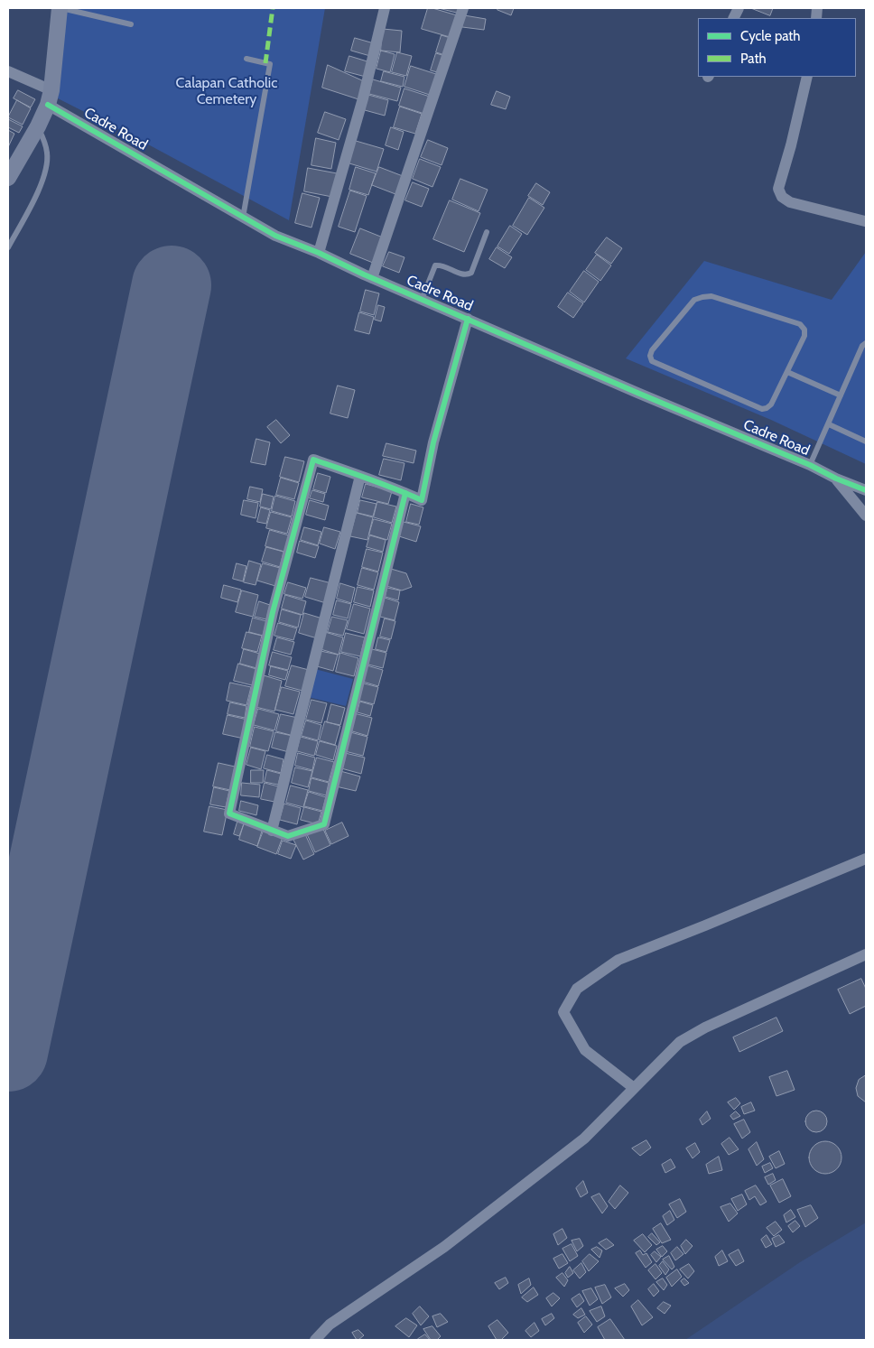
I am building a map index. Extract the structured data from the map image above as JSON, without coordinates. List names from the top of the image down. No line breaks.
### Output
{"streets":{"street":["Cadre Road"]},"parks":["Calapan Catholic Cemetery"],"legend":["Cycle path","Path"]}
